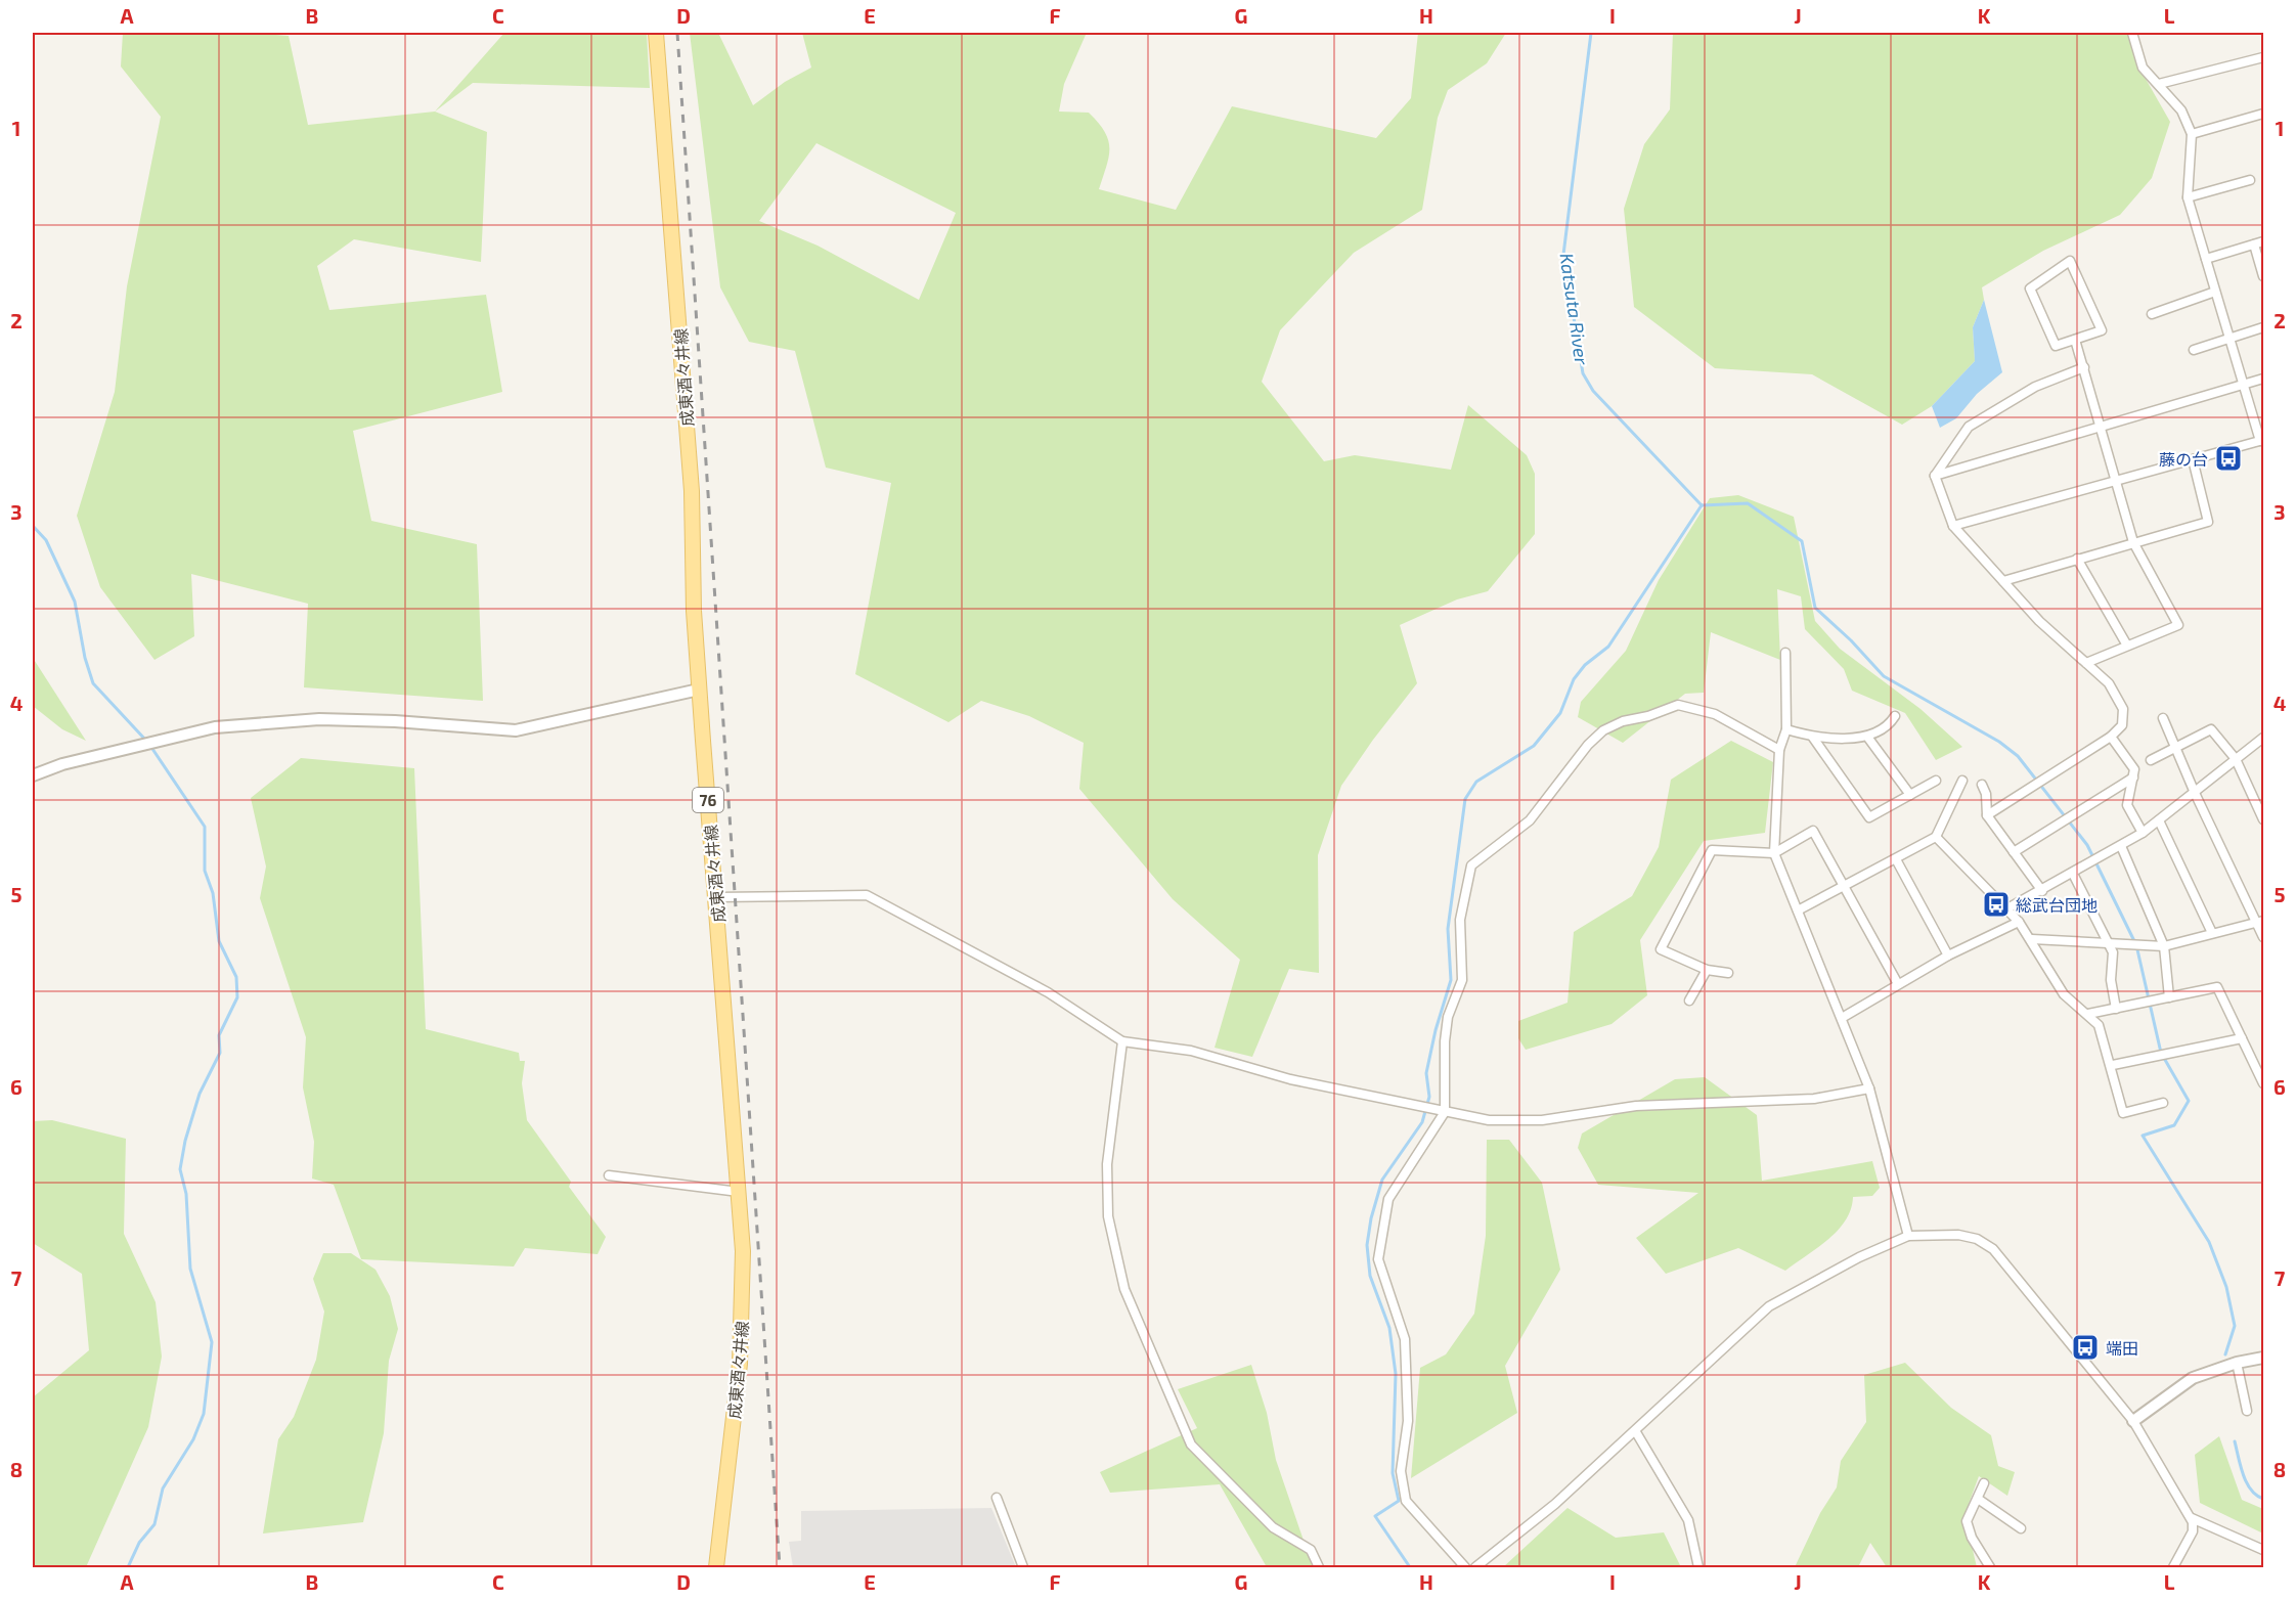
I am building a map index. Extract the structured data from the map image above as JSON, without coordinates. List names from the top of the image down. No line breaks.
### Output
{"streets":{"main road":["成東酒々井線","76"]},"water":["Katsuta River"],"places":{"bus stop":["藤の台","総武台団地","端田"]},"grid":{"columns":["A","B","C","D","E","F","G","H","I","J","K","L"],"rows":["1","2","3","4","5","6","7","8"]}}
